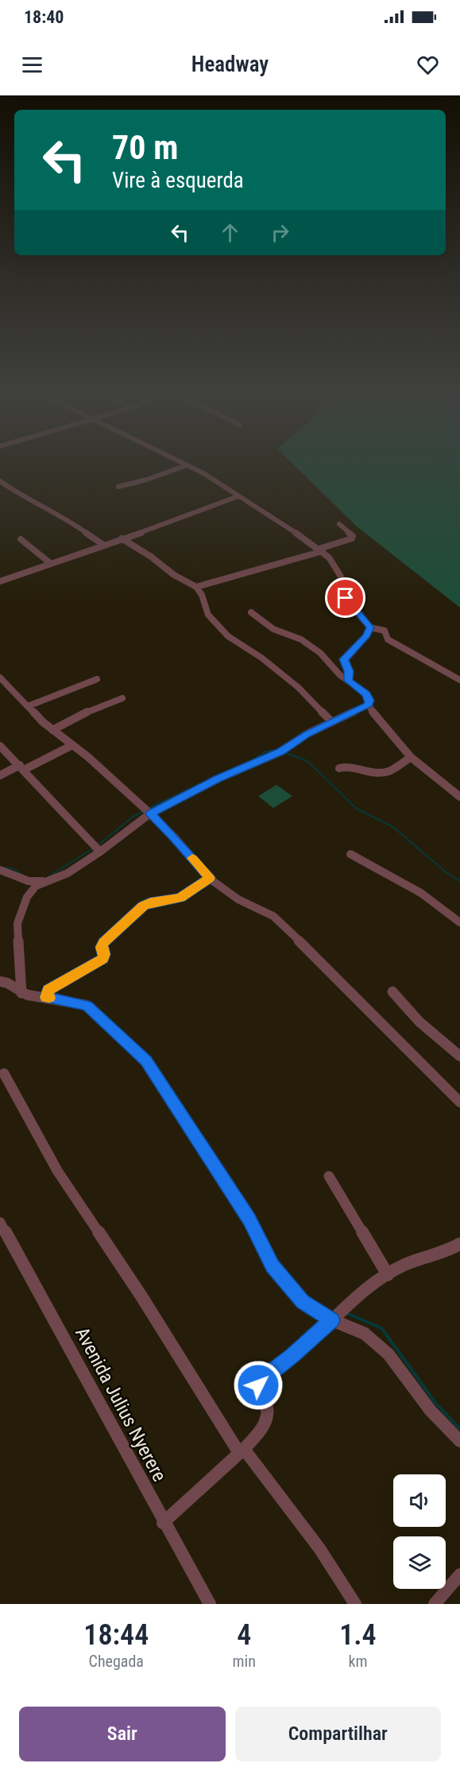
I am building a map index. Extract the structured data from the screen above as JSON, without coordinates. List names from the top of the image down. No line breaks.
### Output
{"streets":{"street":["Avenida Julius Nyerere"]},"page":{"status":"18:40","header":"Headway","turn":["70 m","Vire à esquerda"],"eta":["18:44","Chegada","4","min","1.4","km"],"buttons":["Sair","Compartilhar"]}}
